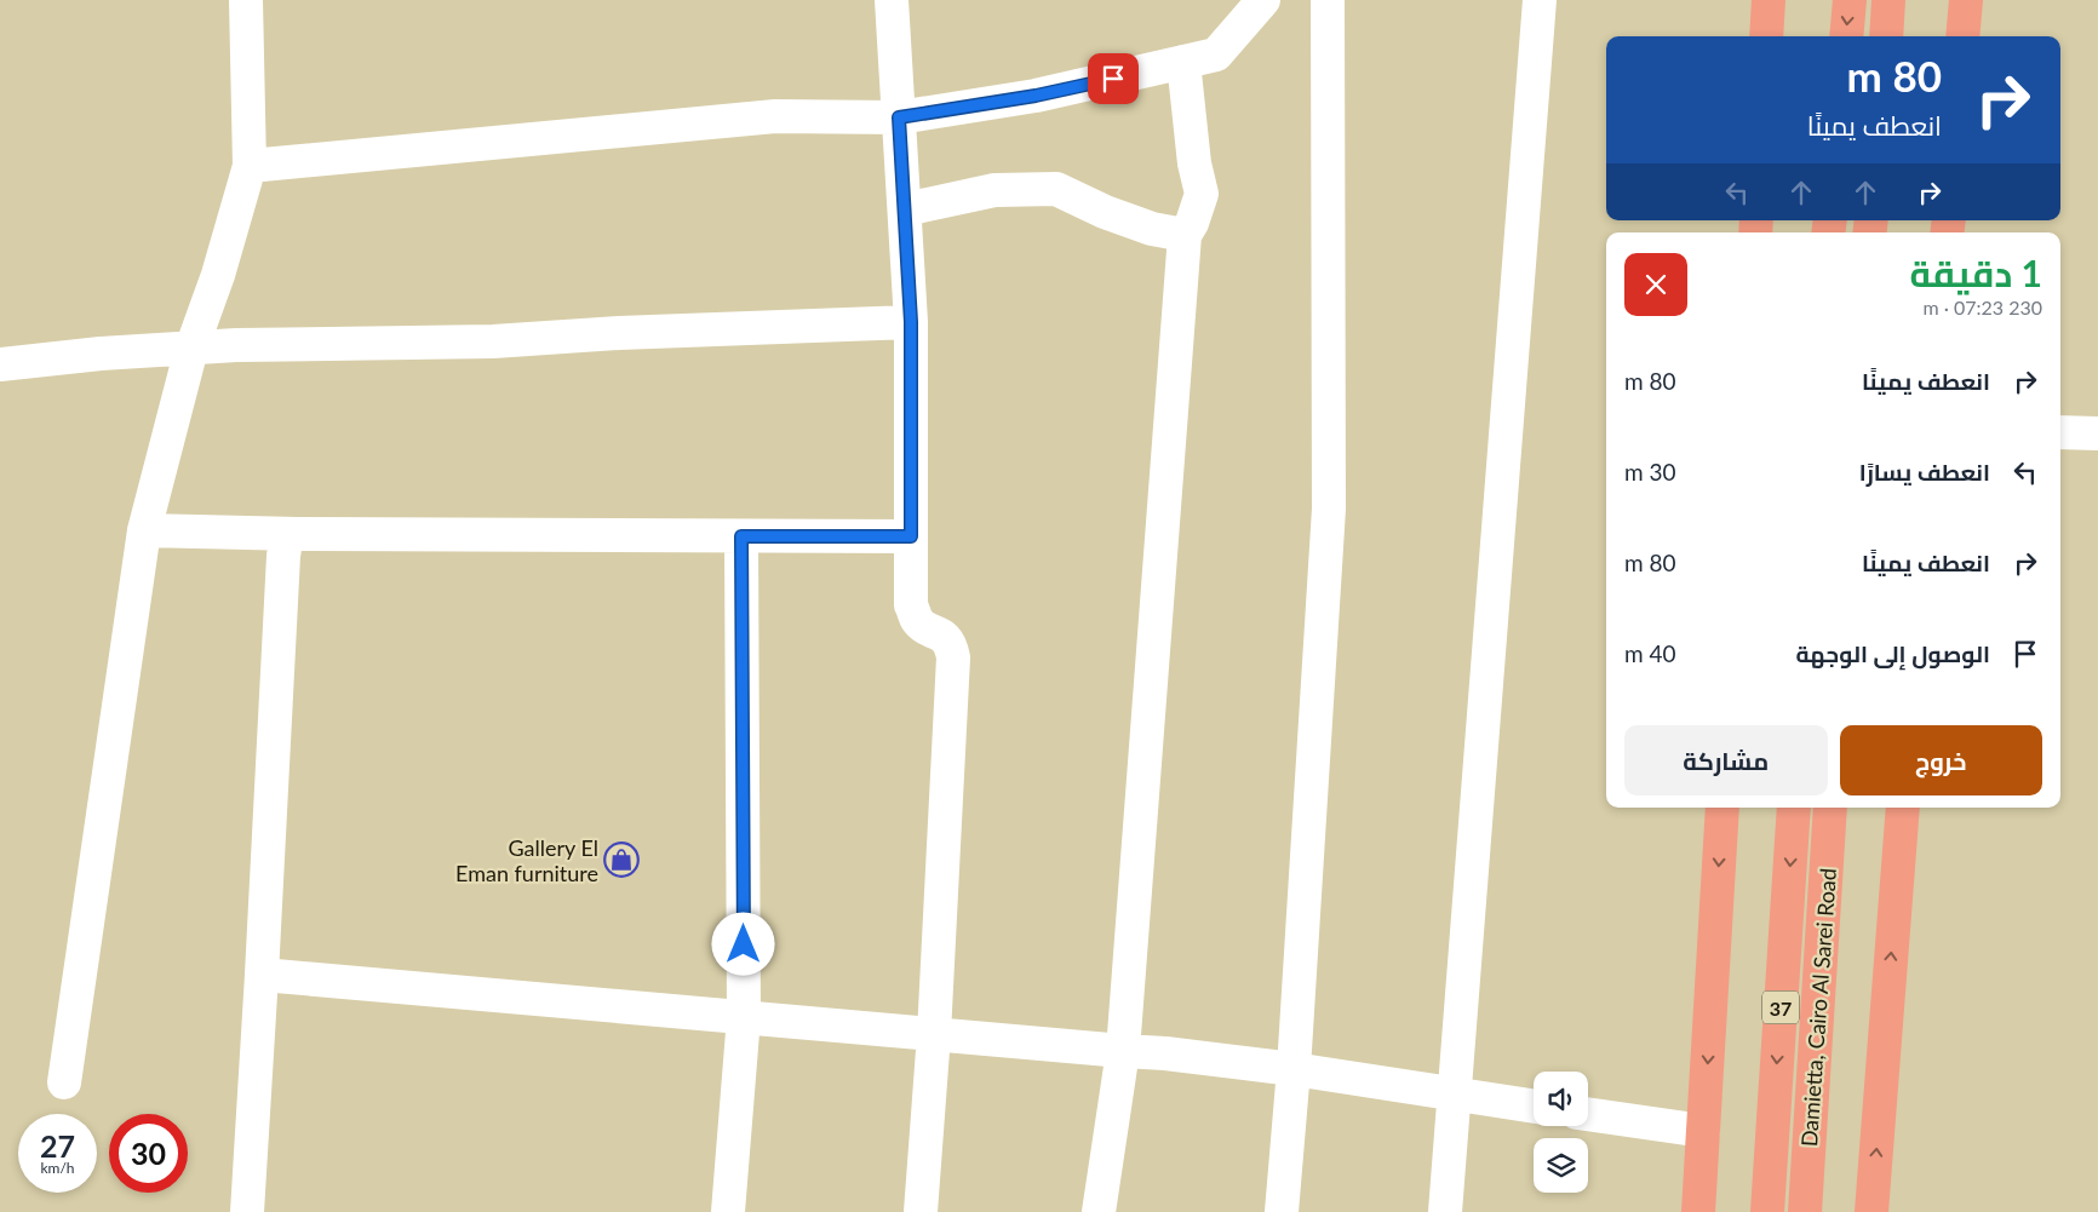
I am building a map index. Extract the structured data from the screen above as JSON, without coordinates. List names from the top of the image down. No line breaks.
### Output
{"streets":{"highway":["37","Damietta, Cairo Al Sarei Road"]},"places":{"shop":["Gallery El Eman furniture"]},"page":{"turn":["80 m","انعطف يمينًا"],"heading":["1 دقيقة","230 m · 07:23"],"list":[{"name":"انعطف يمينًا","value":"80 m"},{"name":"انعطف يسارًا","value":"30 m"},{"name":"انعطف يمينًا","value":"80 m"},{"name":"الوصول إلى الوجهة","value":"40 m"}],"buttons":["خروج","مشاركة"],"speed":"27 km/h","limit":"30"}}
